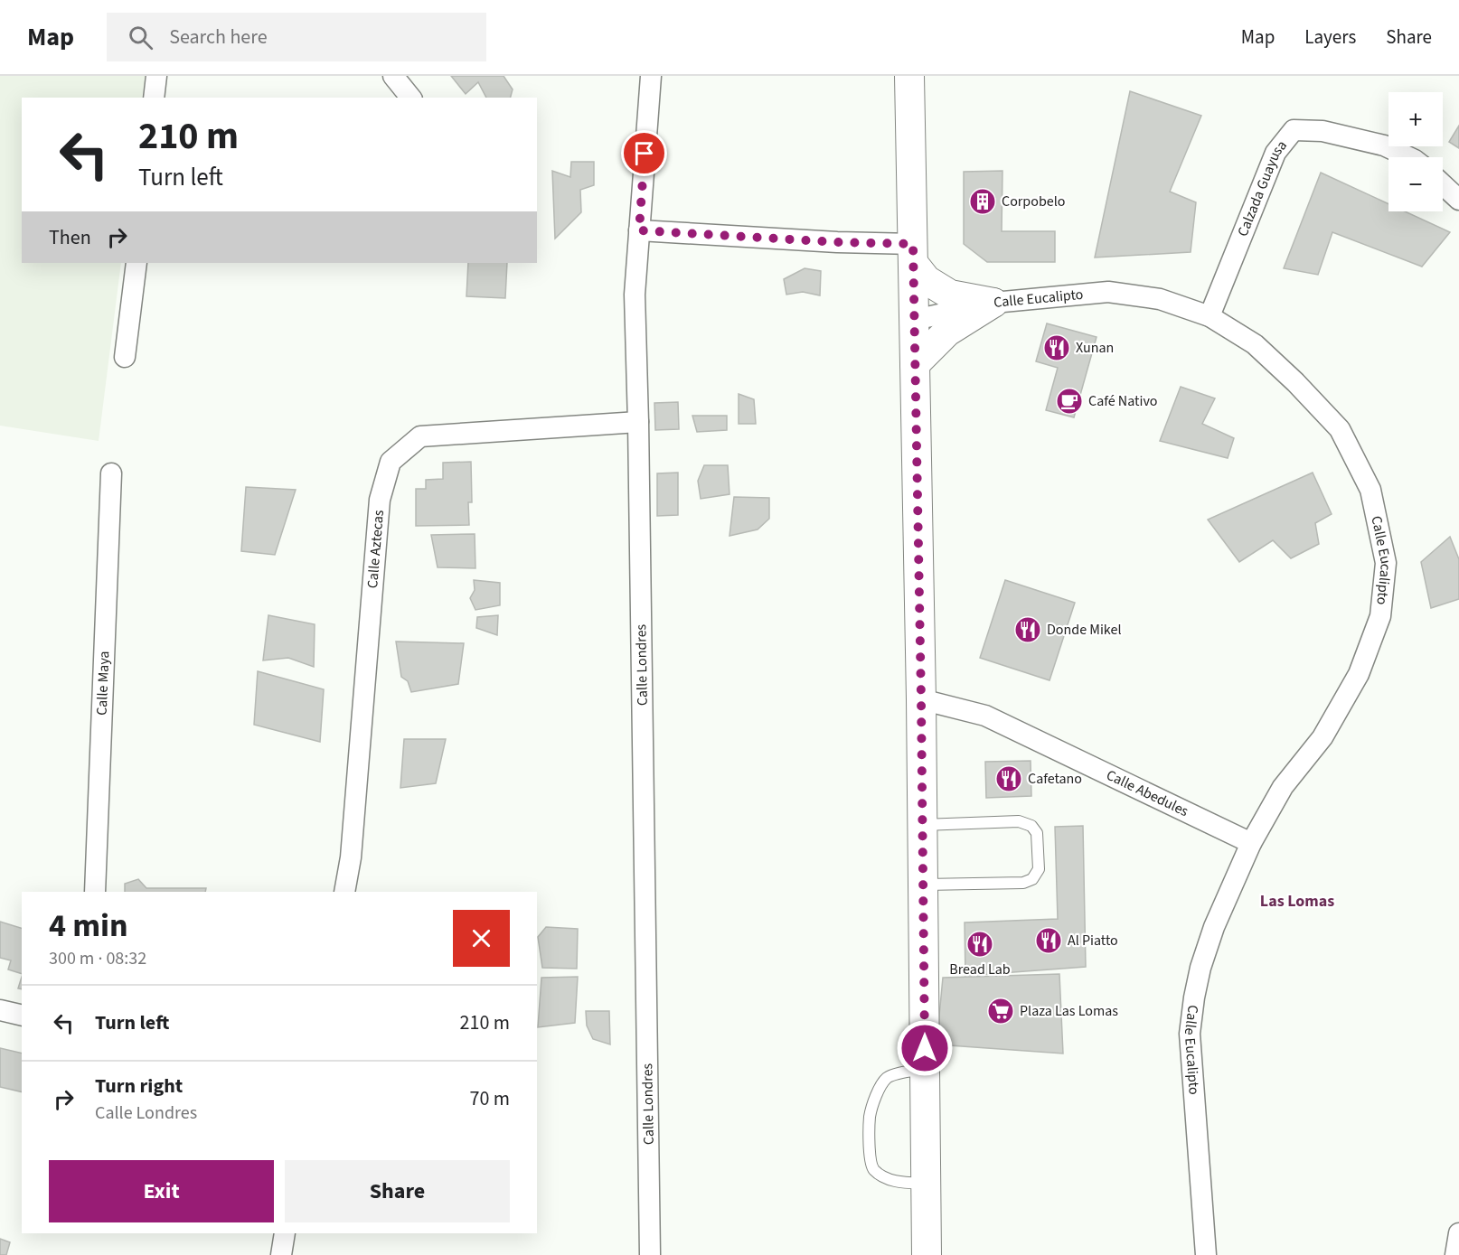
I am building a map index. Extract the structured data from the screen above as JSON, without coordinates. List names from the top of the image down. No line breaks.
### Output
{"streets":{"street":["Calzada Guayusa","Calle Eucalipto","Calle Aztecas","Calle Londres","Calle Maya","Calle Abedules"]},"crossings":[["Calzada Guayusa","Calle Eucalipto"],["Calle Eucalipto","Calle Abedules"],["Calle Aztecas","Calle Londres"]],"districts":["Las Lomas"],"places":{"building":["Corpobelo"],"restaurant":["Xunan","Donde Mikel","Cafetano","Al Piatto","Bread Lab"],"cafe":["Café Nativo"],"supermarket":["Plaza Las Lomas"]},"page":{"header":"Map","search":"Search here","nav":["Map","Layers","Share"],"map_buttons":["+","−"],"turn":["210 m","Turn left"],"then":"Then","heading":["4 min","300 m · 08:32"],"list":[{"name":"Turn left","value":"210 m"},{"name":"Turn right","note":"Calle Londres","value":"70 m"}],"buttons":["Exit","Share"]}}
